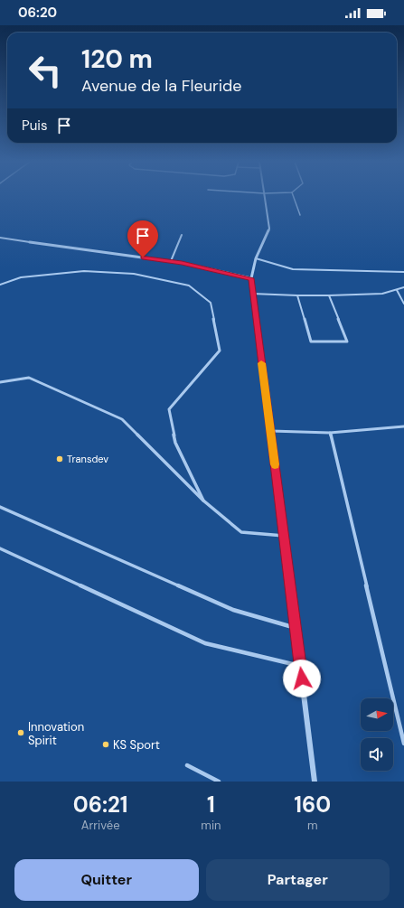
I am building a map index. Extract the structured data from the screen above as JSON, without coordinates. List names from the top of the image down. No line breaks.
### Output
{"places":["Transdev","Innovation Spirit","KS Sport"],"north":"right","page":{"status":"06:20","turn":["120 m","Avenue de la Fleuride"],"then":"Puis","eta":["06:21","Arrivée","1","min","160","m"],"buttons":["Quitter","Partager"]}}
